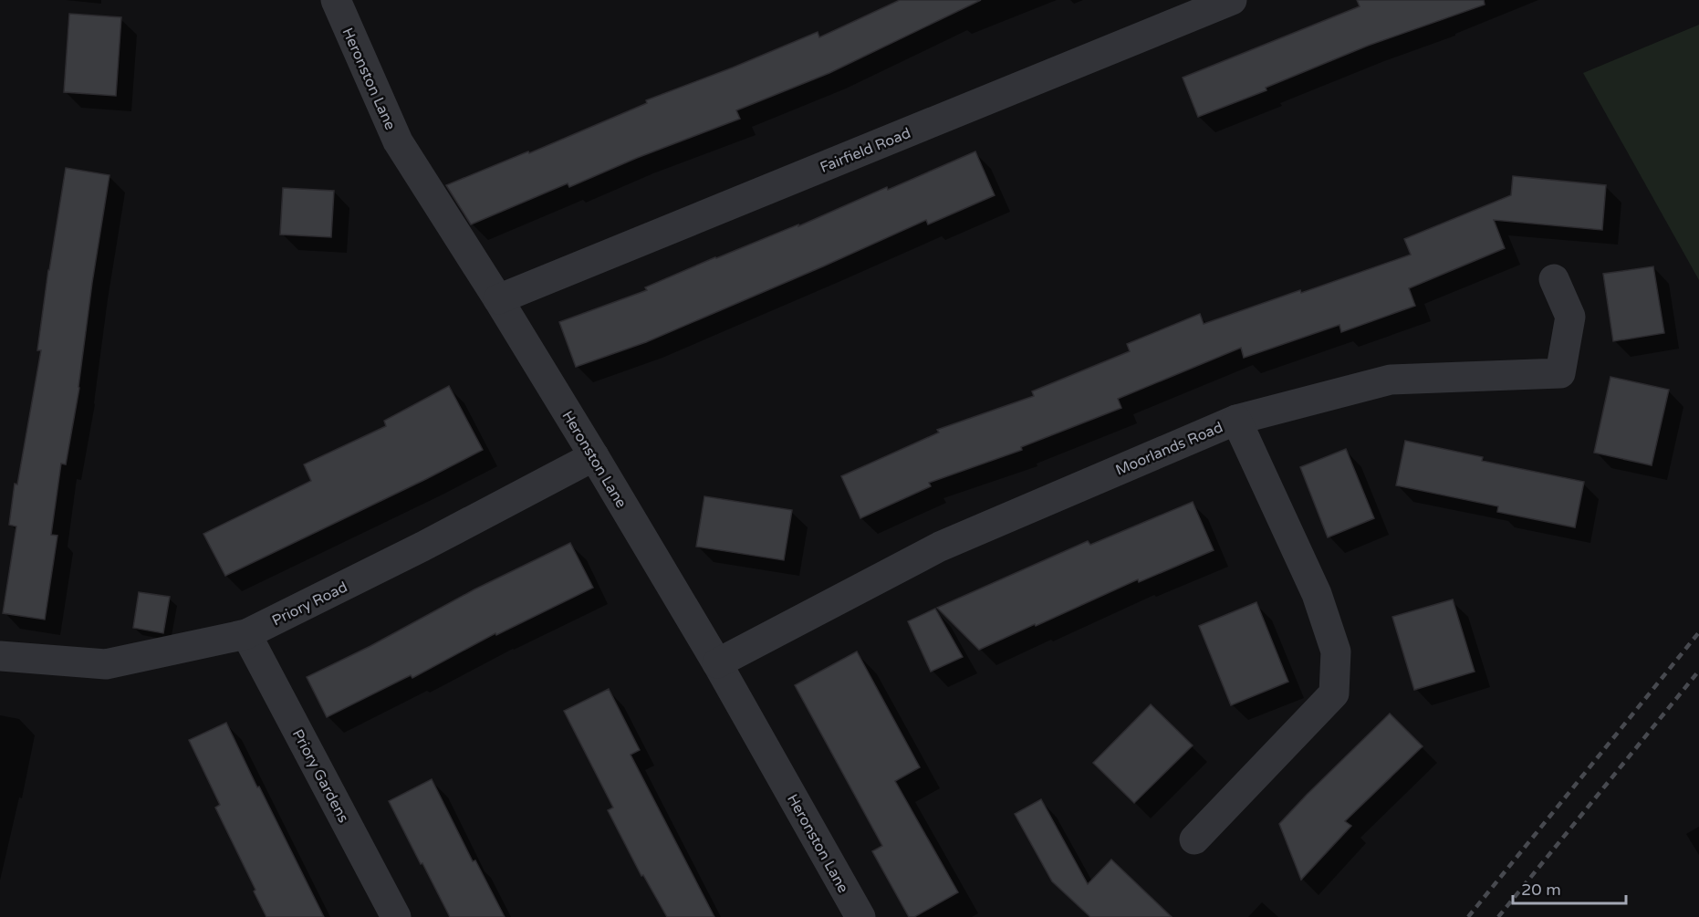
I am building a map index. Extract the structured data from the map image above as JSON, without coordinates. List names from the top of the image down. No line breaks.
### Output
{"streets":{"street":["Heronston Lane","Fairfield Road","Moorlands Road","Priory Road","Priory Gardens"]},"crossings":[["Heronston Lane","Fairfield Road"],["Heronston Lane","Moorlands Road"],["Heronston Lane","Priory Road"],["Priory Road","Priory Gardens"]],"scale_bar":"20 m"}
